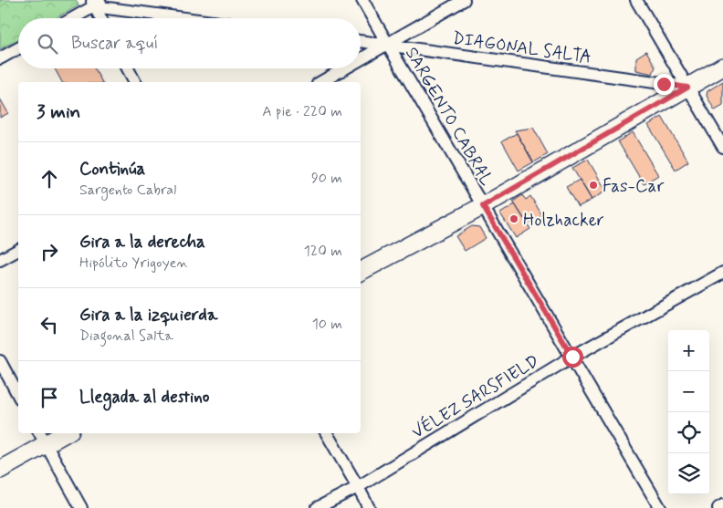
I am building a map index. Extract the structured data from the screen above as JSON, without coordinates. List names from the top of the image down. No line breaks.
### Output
{"streets":{"street":["DIAGONAL SALTA","SARGENTO CABRAL","VÉLEZ SARSFIELD"]},"crossings":[["DIAGONAL SALTA","SARGENTO CABRAL"],["SARGENTO CABRAL","VÉLEZ SARSFIELD"]],"places":["Fas-Car","Holzhacker"],"page":{"search":"Buscar aquí","heading":["3 min","A pie · 220 m"],"list":[["Continúa","Sargento Cabral","90 m"],["Gira a la derecha","Hipólito Yrigoyen","120 m"],["Gira a la izquierda","Diagonal Salta","10 m"],"Llegada al destino"],"map_buttons":["+","−"]}}
